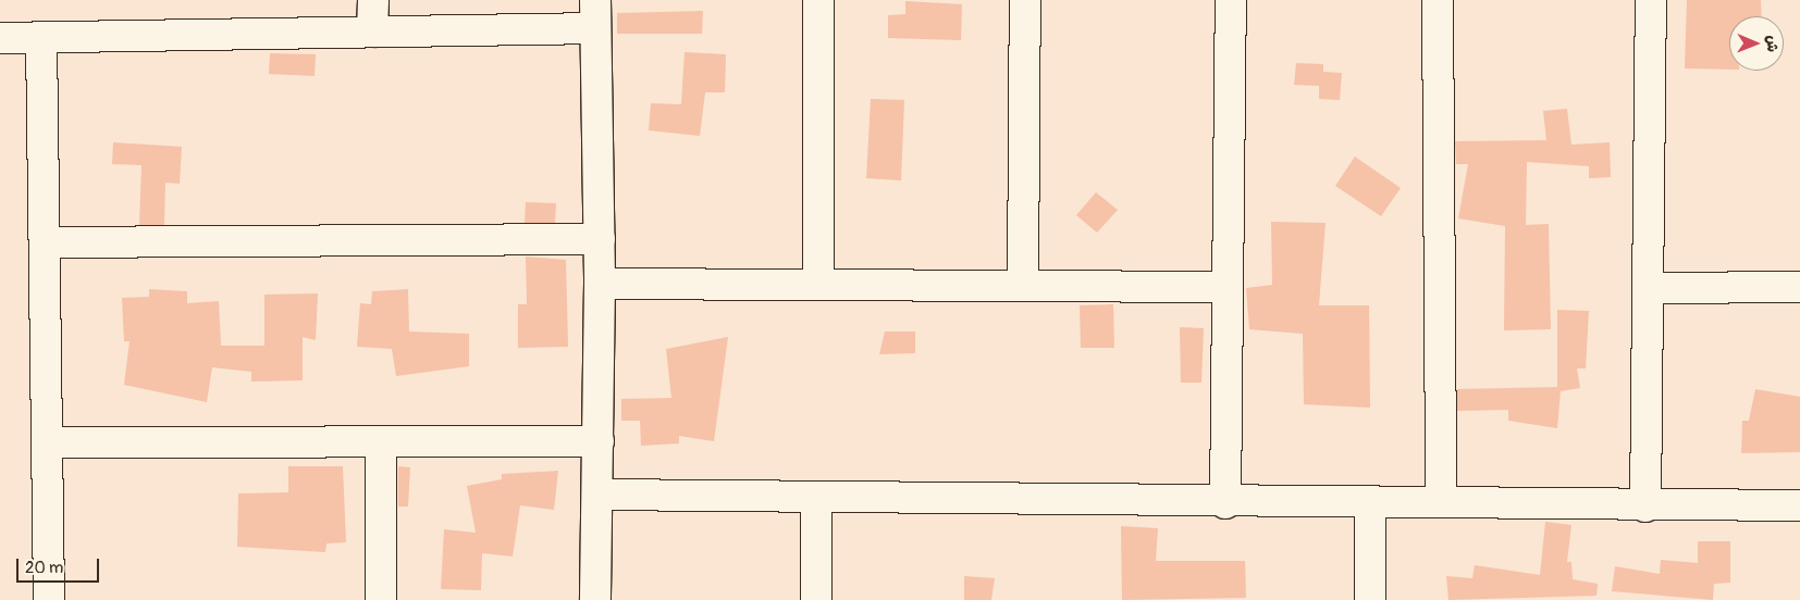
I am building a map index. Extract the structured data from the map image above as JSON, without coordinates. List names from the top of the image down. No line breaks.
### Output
{"scale_bar":"20 m","north":"right"}
